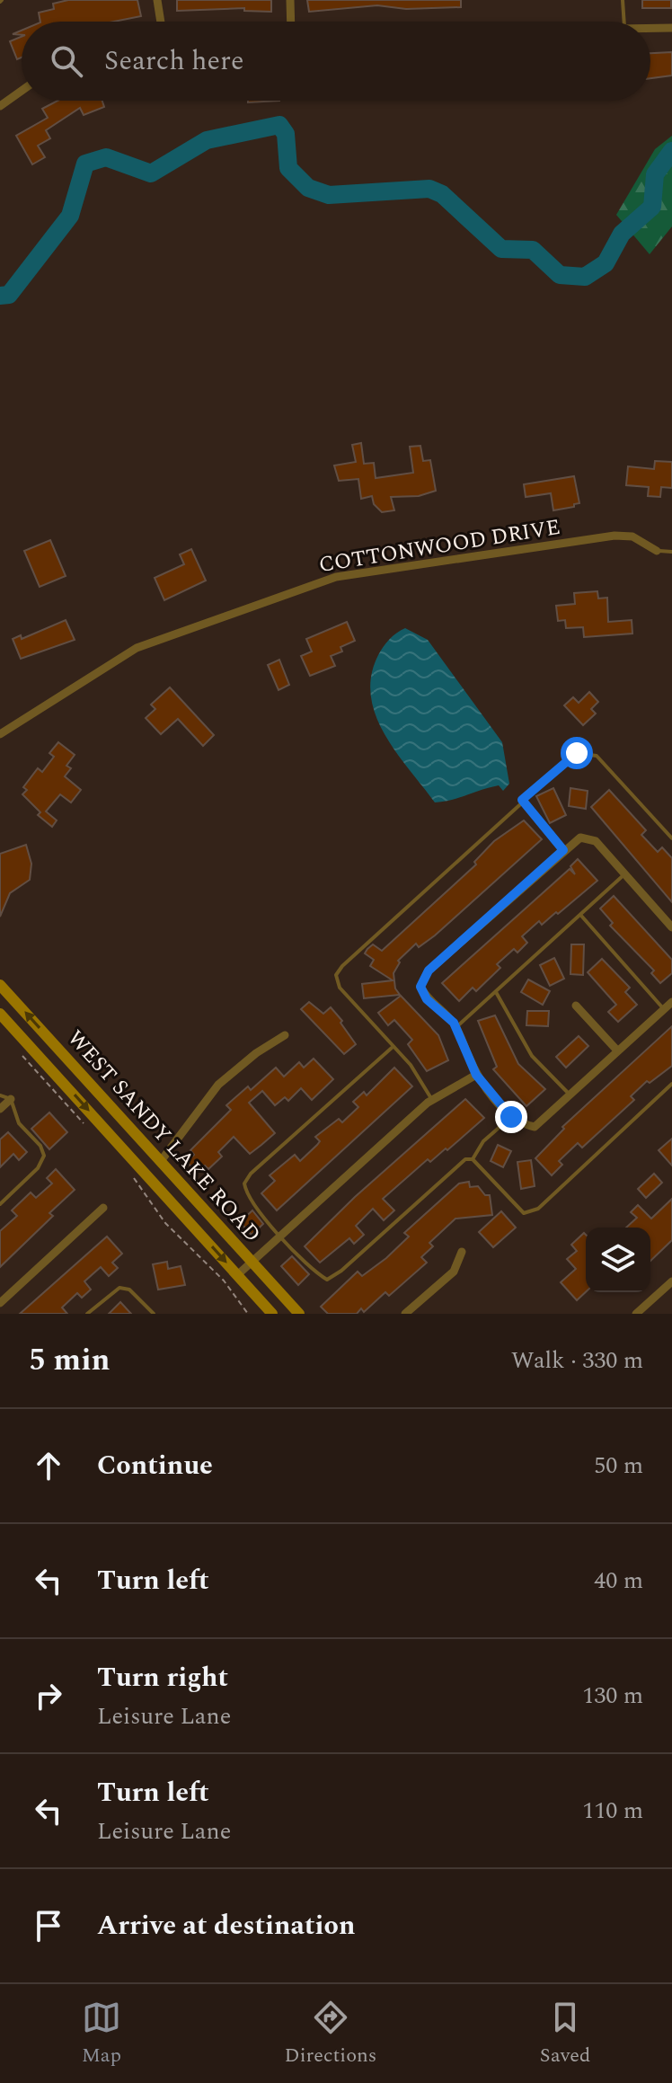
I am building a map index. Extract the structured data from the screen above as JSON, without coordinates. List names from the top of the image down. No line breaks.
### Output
{"streets":{"main road":["WEST SANDY LAKE ROAD"],"street":["COTTONWOOD DRIVE"]},"page":{"search":"Search here","heading":["5 min","Walk · 330 m"],"list":[["Continue","50 m"],["Turn left","40 m"],["Turn right","Leisure Lane","130 m"],["Turn left","Leisure Lane","110 m"],"Arrive at destination"],"nav":["Map","Directions","Saved"]}}
